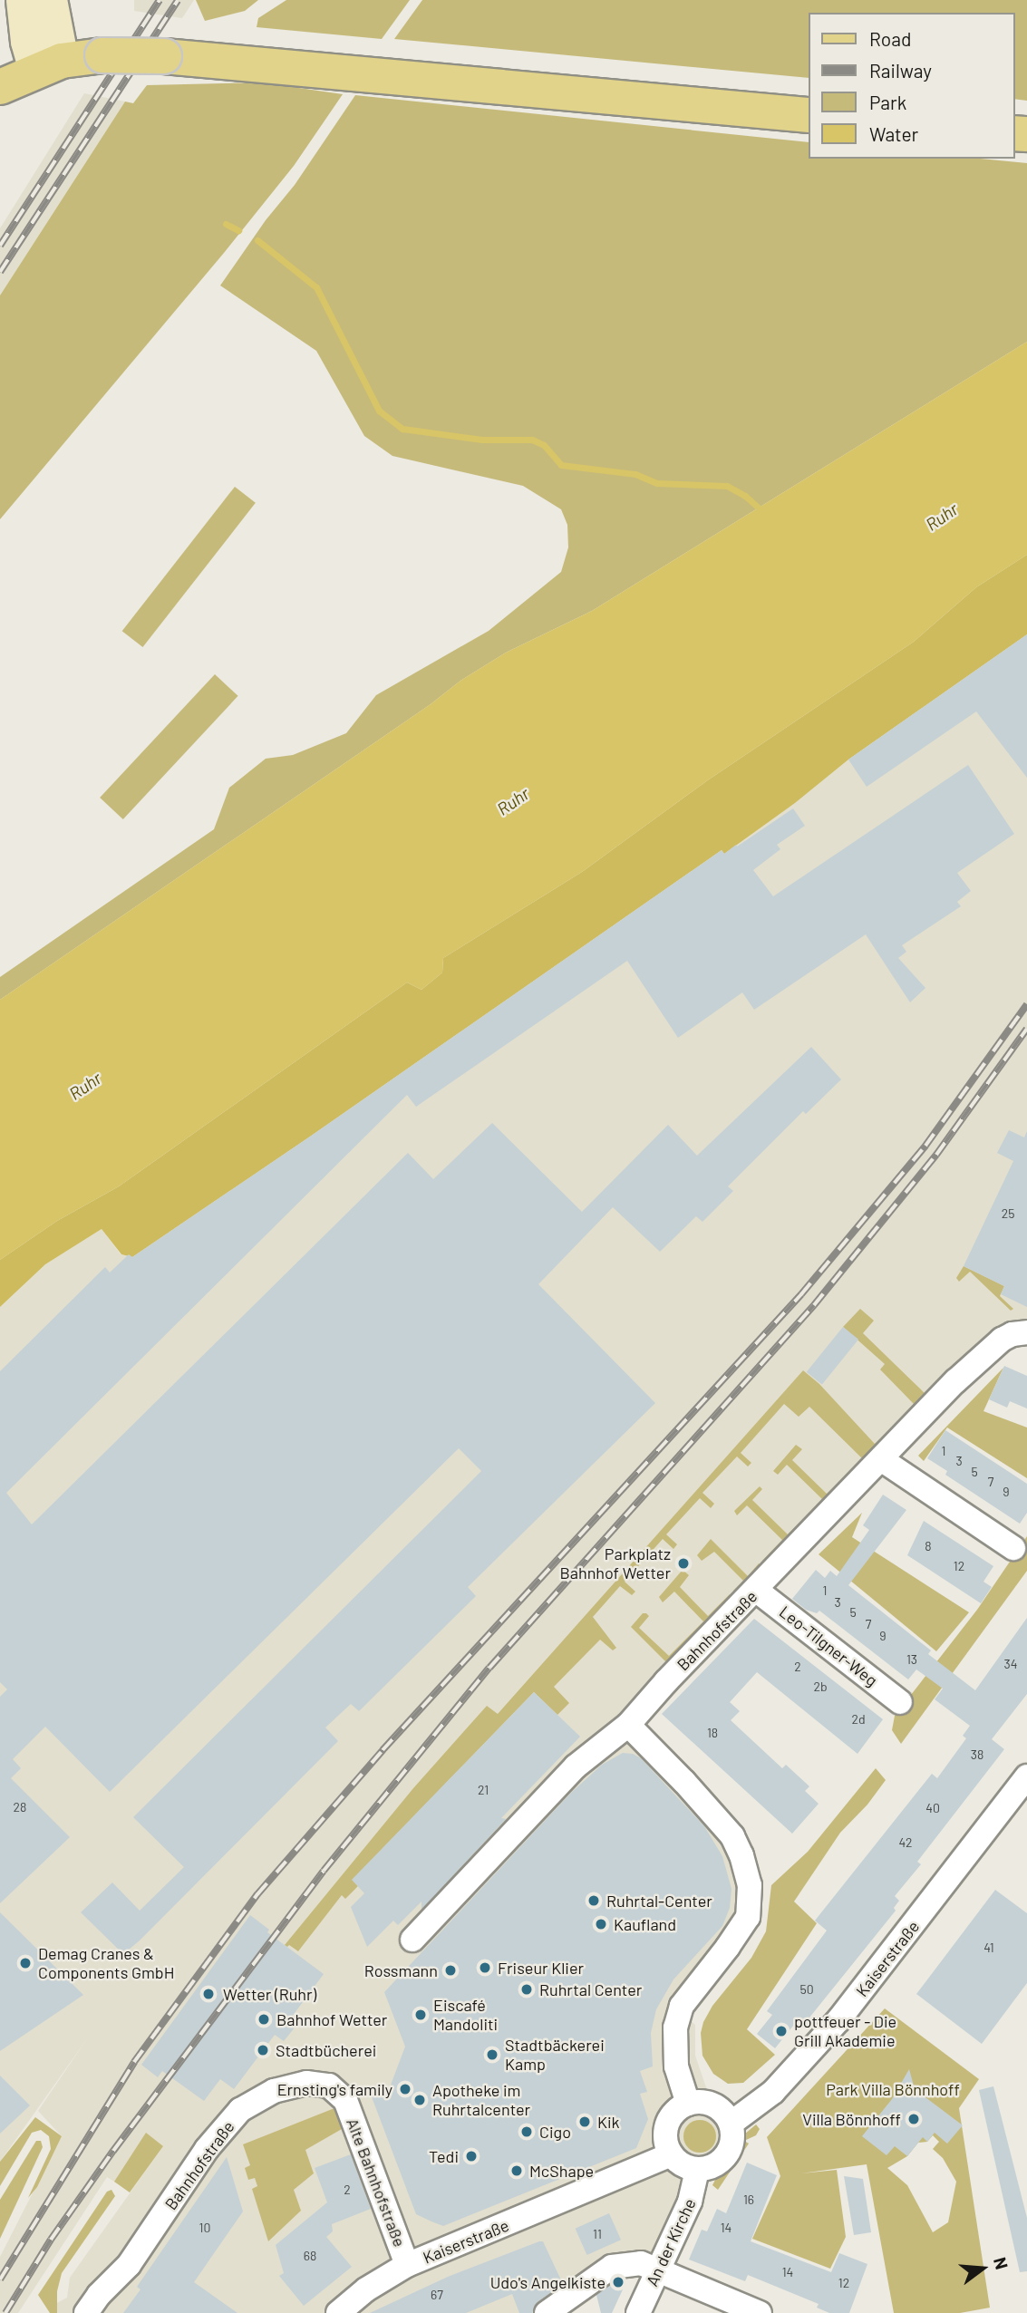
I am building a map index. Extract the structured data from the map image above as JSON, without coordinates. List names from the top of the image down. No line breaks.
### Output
{"streets":{"street":["Bahnhofstraße","Leo-Tilgner-Weg","Kaiserstraße","Alte Bahnhofstraße","An der Kirche"]},"crossings":[["Bahnhofstraße","Leo-Tilgner-Weg"],["Bahnhofstraße","Alte Bahnhofstraße"],["Kaiserstraße","Alte Bahnhofstraße"],["Kaiserstraße","An der Kirche"]],"water":["Ruhr"],"parks":["Park Villa Bönnhoff"],"places":["Parkplatz Bahnhof Wetter","Ruhrtal-Center","Kaufland","Demag Cranes & Components GmbH","Friseur Klier","Rossmann","Ruhrtal Center","Wetter (Ruhr)","Eiscafé Mandoliti","Bahnhof Wetter","pottfeuer - Die Grill Akademie","Stadtbücherei","Stadtbäckerei Kamp","Ernsting's family","Apotheke im Ruhrtalcenter","Villa Bönnhoff","Kik","Cigo","Tedi","McShape","Udo's Angelkiste"],"house_numbers":["25","1","3","5","7","9","8","12","1","3","5","7","9","13","34","2","2b","2d","18","38","21","28","40","42","41","50","2","16","10","14","11","68","14","12","67"],"legend":["Road","Railway","Park","Water"],"north":"right"}
